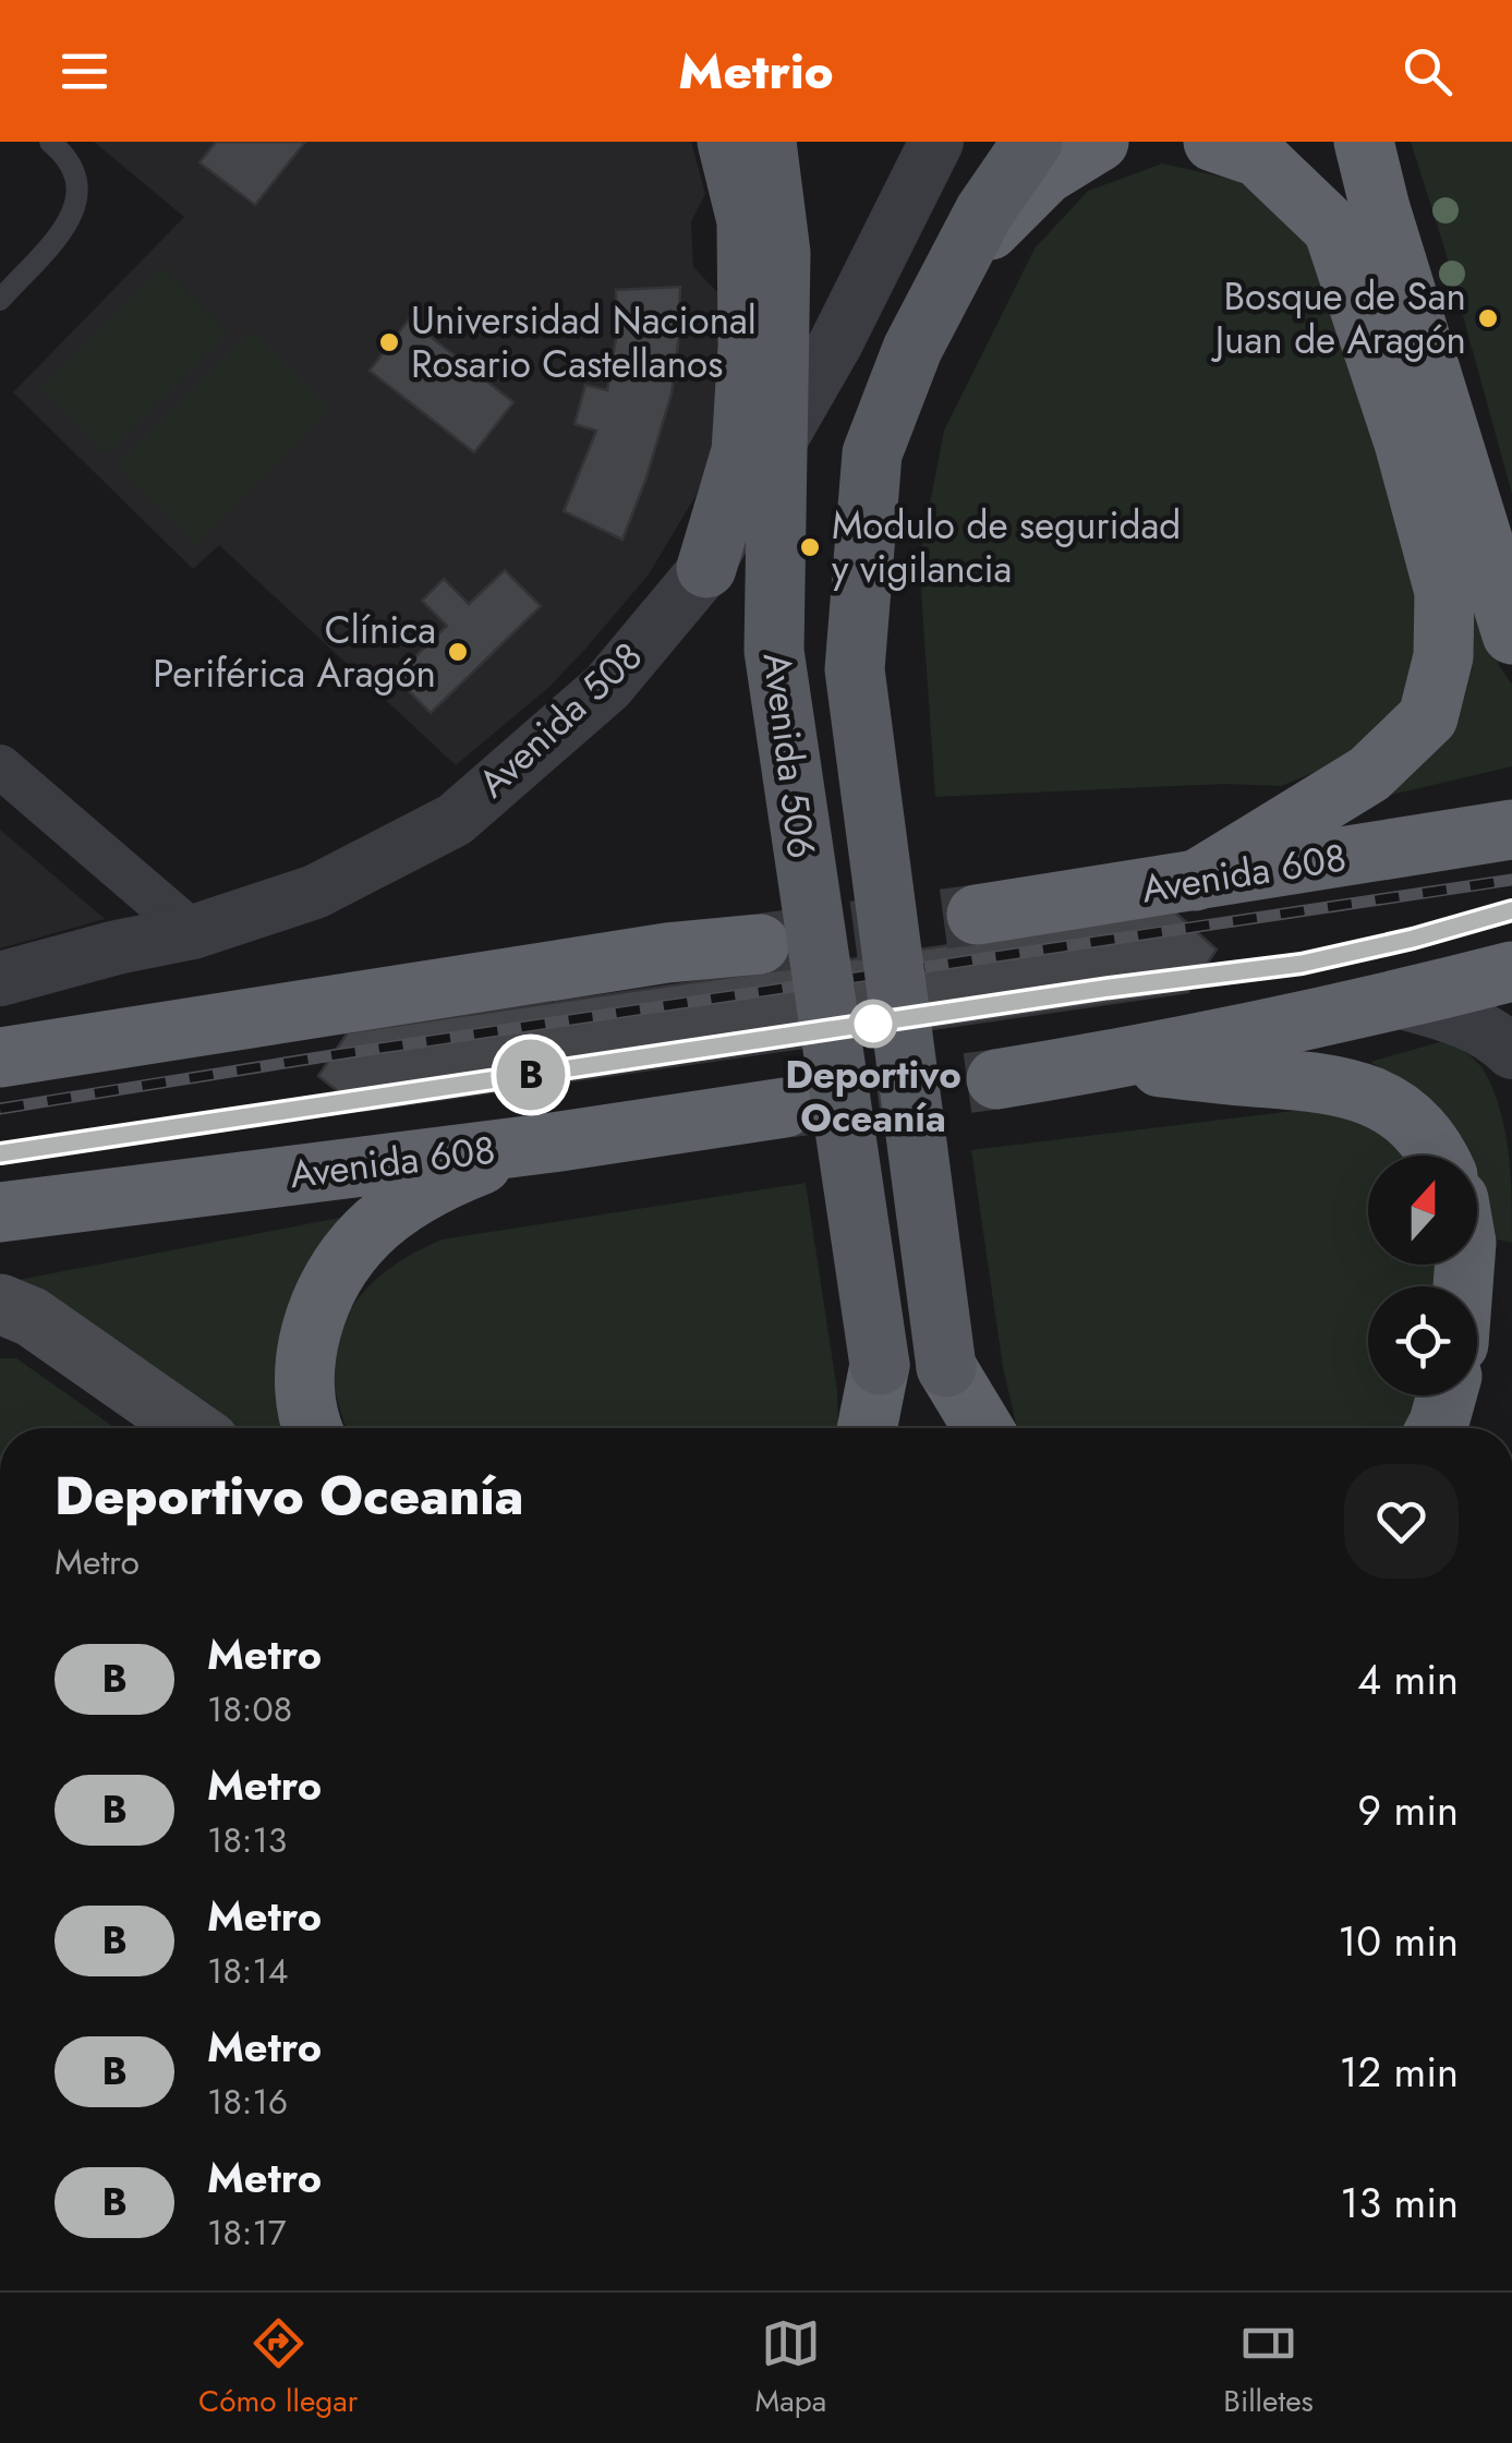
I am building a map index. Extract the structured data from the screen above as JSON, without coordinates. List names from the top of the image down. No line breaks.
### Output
{"streets":{"highway":["Avenida 608"],"main road":["Avenida 506"],"street":["Avenida 508"]},"places":["Bosque de San Juan de Aragón","Universidad Nacional Rosario Castellanos","Modulo de seguridad y vigilancia","Clínica Periférica Aragón","Deportivo Oceanía"],"lines":["metro line B"],"north":"top","page":{"header":"Metrio","on_map":"B","heading":["Deportivo Oceanía","Metro"],"list":[{"mark":"B","name":"Metro","note":"18:08","value":"4 min"},{"mark":"B","name":"Metro","note":"18:13","value":"9 min"},{"mark":"B","name":"Metro","note":"18:14","value":"10 min"},{"mark":"B","name":"Metro","note":"18:16","value":"12 min"},{"mark":"B","name":"Metro","note":"18:17","value":"13 min"}],"tabs":["Cómo llegar","Mapa","Billetes"]}}
